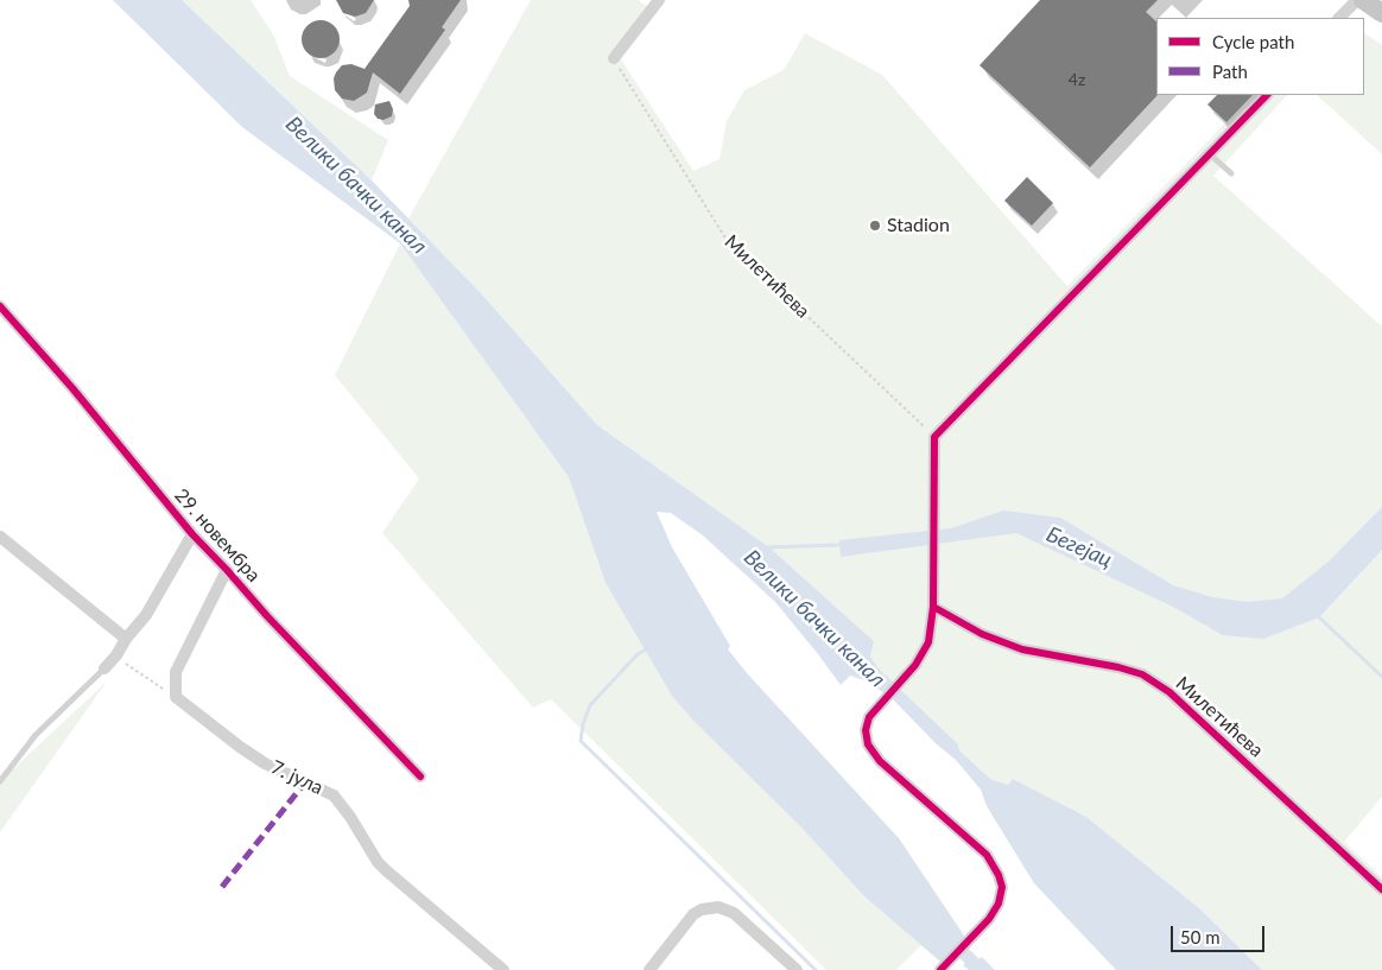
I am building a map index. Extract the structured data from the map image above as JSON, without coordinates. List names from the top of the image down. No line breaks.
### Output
{"streets":{"street":["Милетићева","29. новембра","7. јула"]},"water":["Велики бачки канал","Бегејац"],"places":["Stadion"],"house_numbers":["4z"],"legend":["Cycle path","Path"],"scale_bar":"50 m"}
